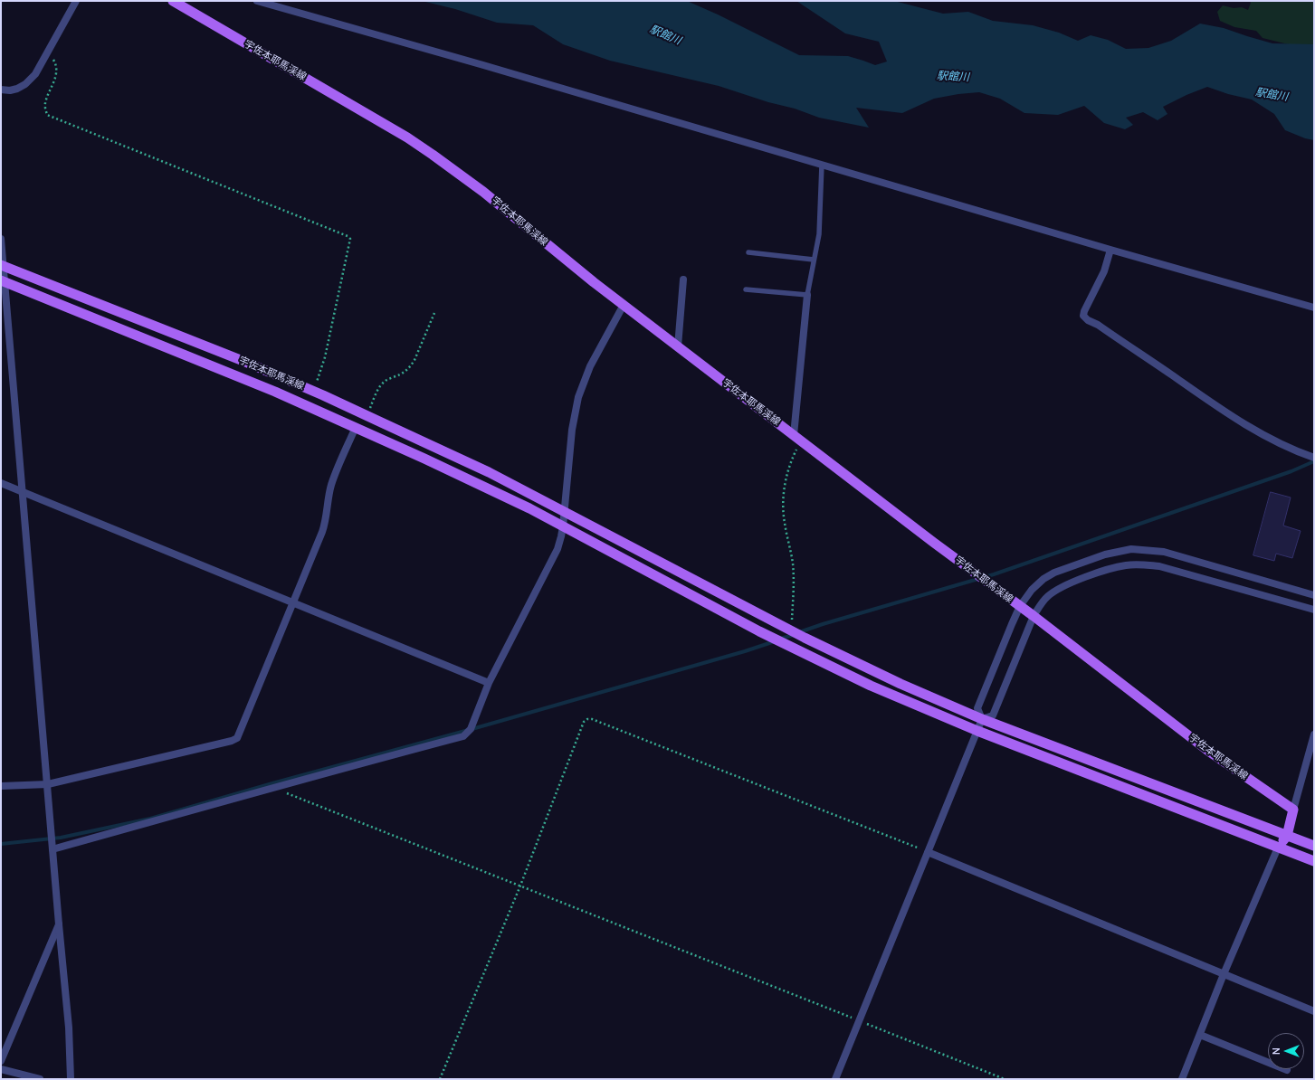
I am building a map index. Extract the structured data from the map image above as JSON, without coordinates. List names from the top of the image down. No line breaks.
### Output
{"streets":{"main road":["宇佐本耶馬渓線"]},"water":["駅館川"],"north":"left"}
